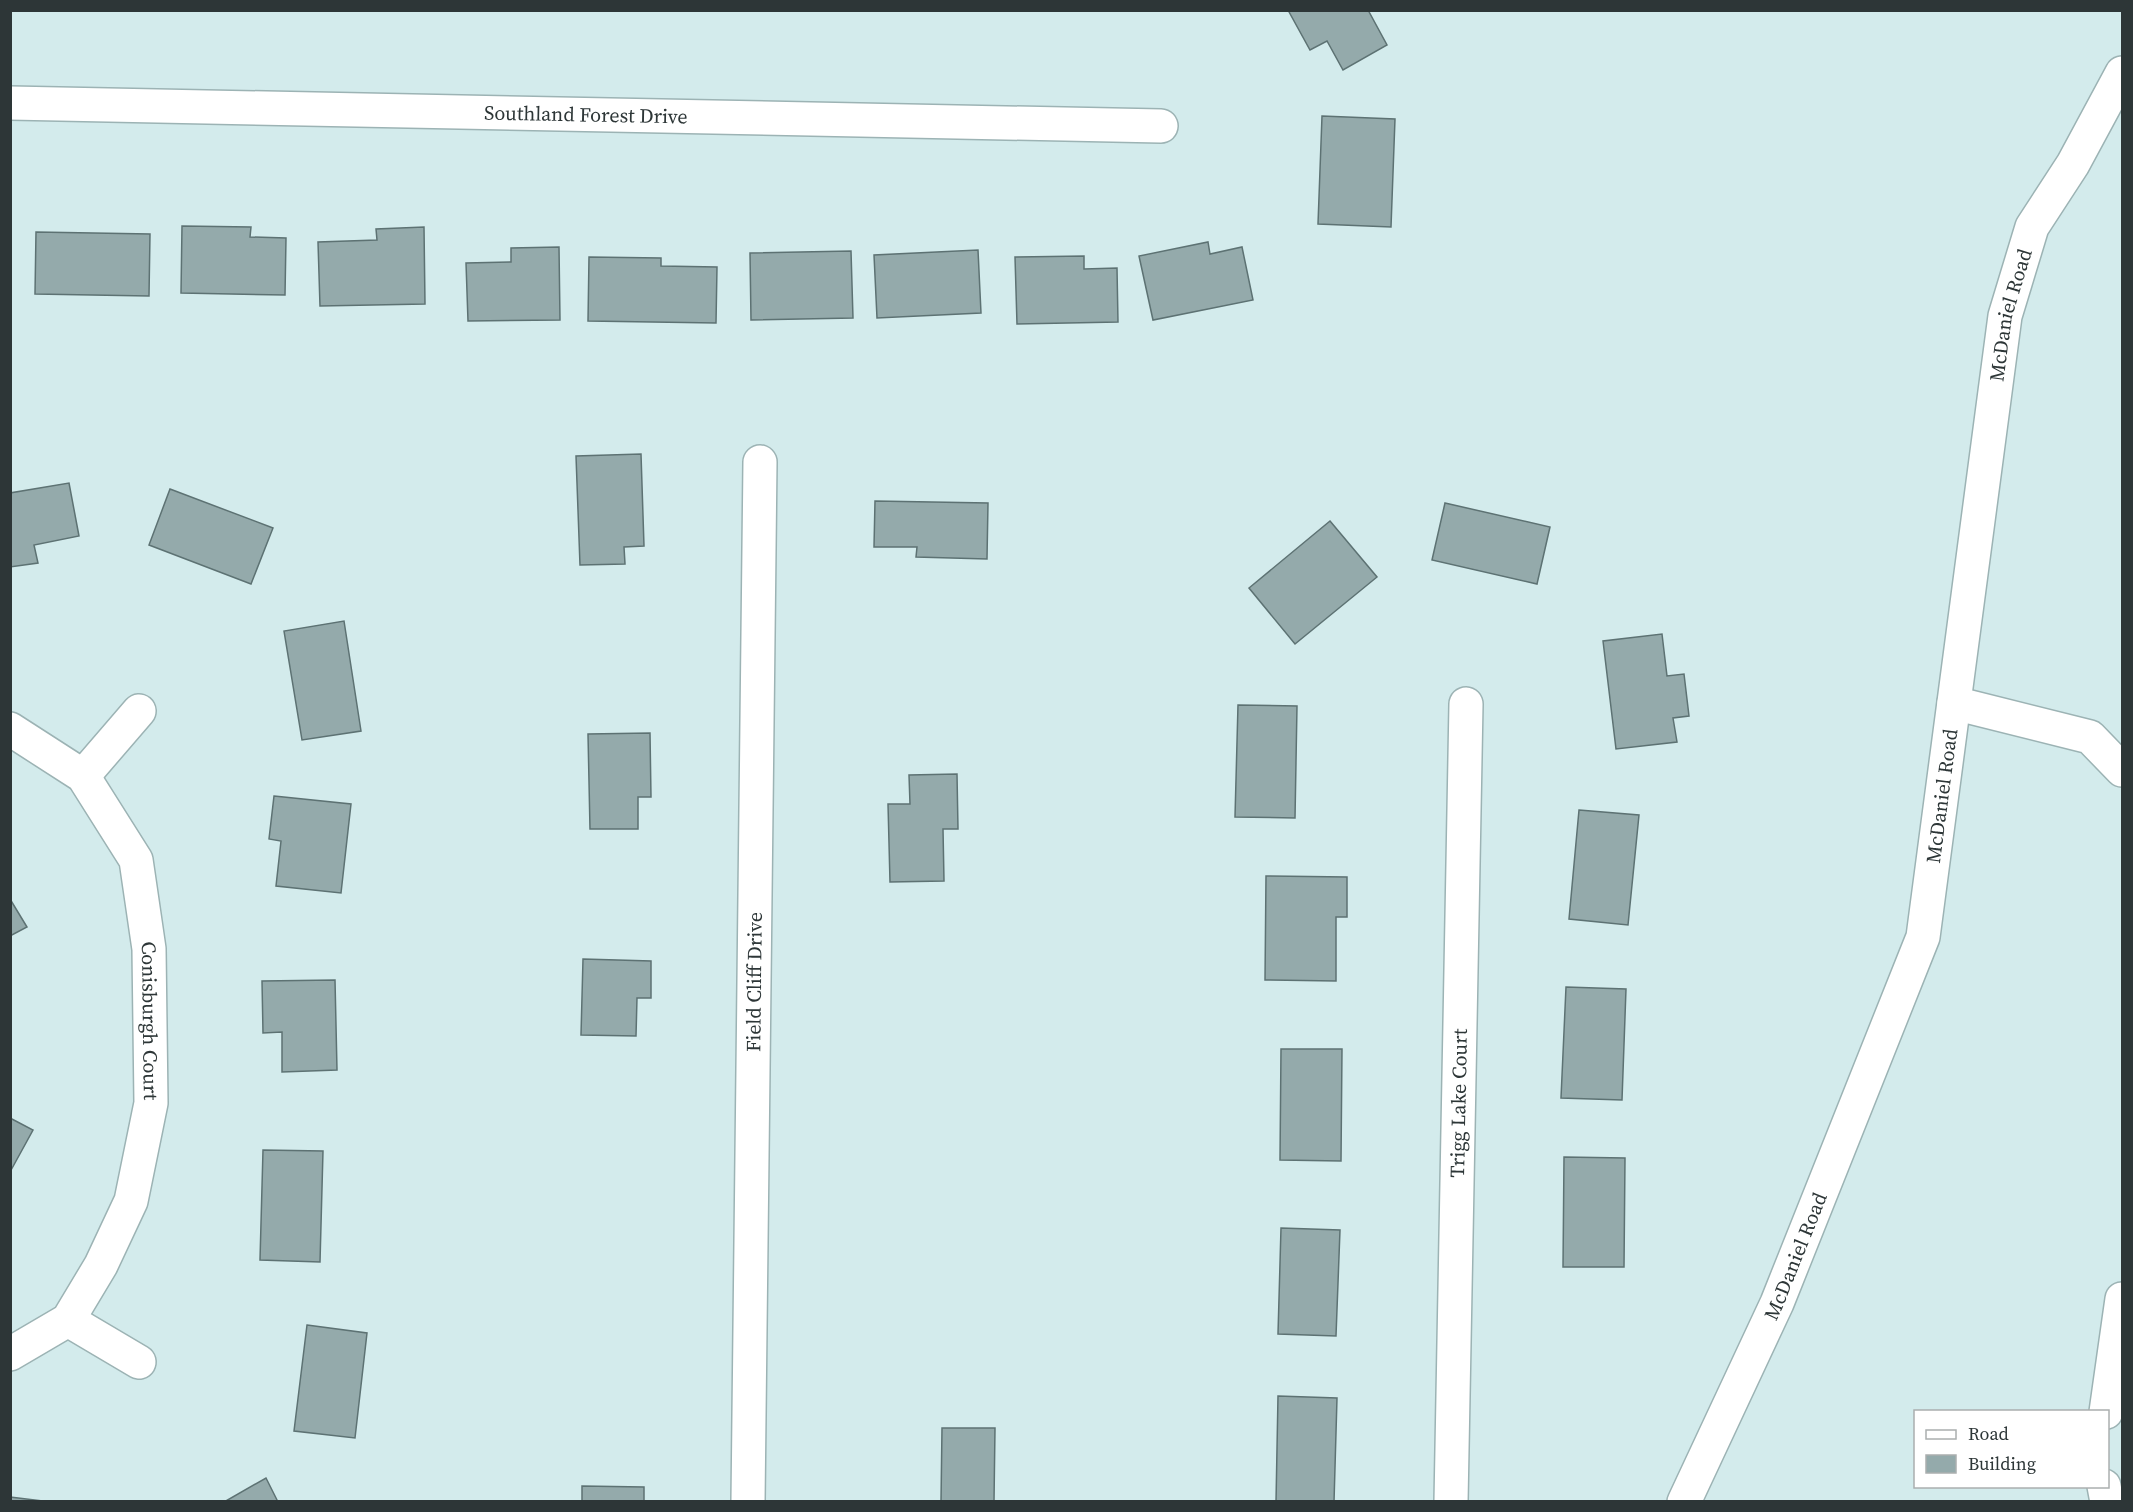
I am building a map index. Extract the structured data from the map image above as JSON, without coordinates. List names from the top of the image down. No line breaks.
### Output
{"streets":{"street":["Southland Forest Drive","McDaniel Road","Field Cliff Drive","Conisburgh Court","Trigg Lake Court"]},"legend":["Road","Building"]}
